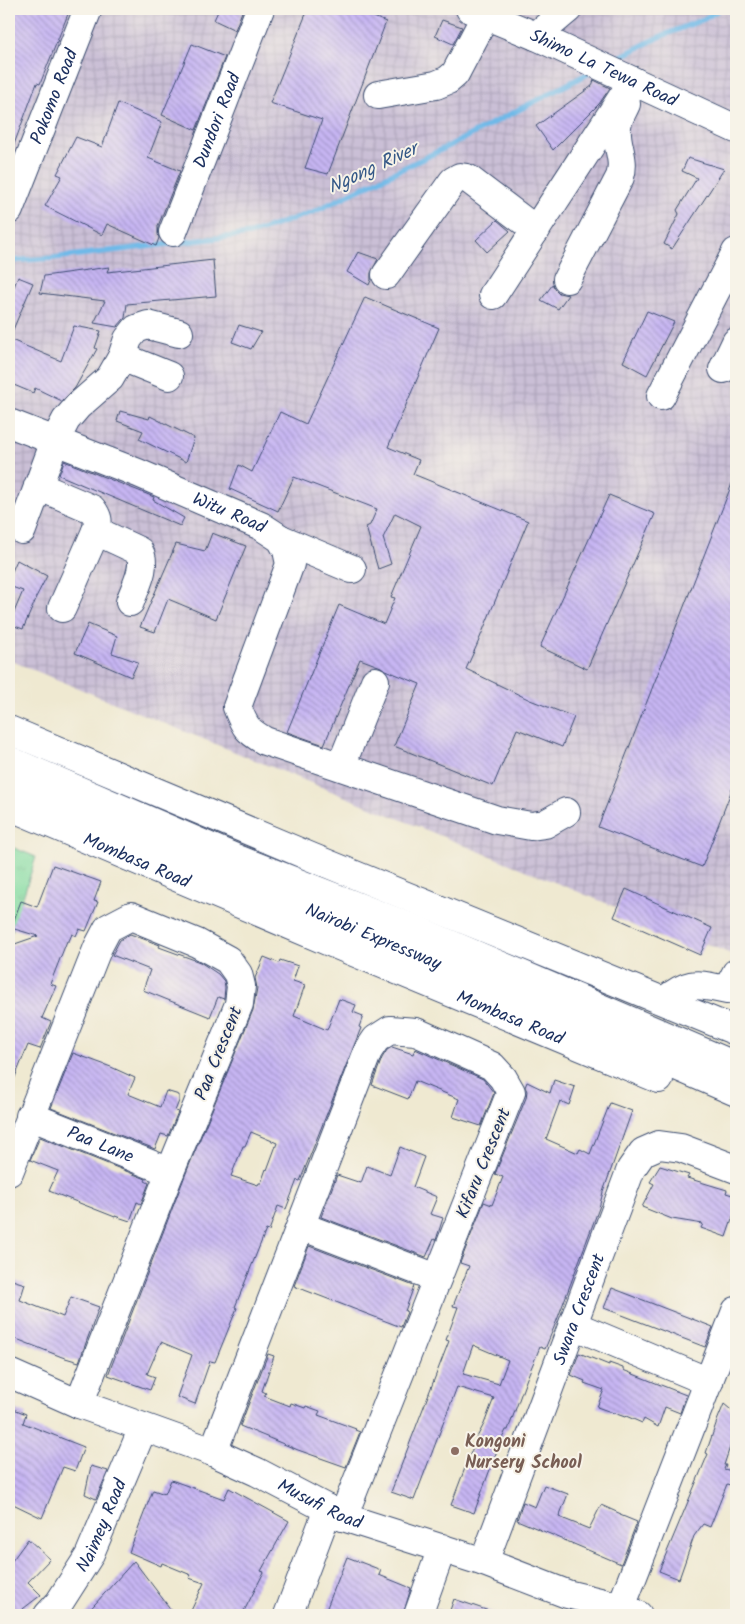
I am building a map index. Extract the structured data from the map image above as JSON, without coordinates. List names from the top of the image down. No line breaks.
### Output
{"streets":{"main road":["Shimo La Tewa Road","Pokomo Road","Dundori Road","Witu Road","Mombasa Road","Nairobi Expressway","Paa Crescent","Paa Lane","Kifaru Crescent","Swara Crescent","Musufi Road","Naimey Road"]},"crossings":[["Paa Crescent","Paa Lane"],["Paa Crescent","Musufi Road"],["Kifaru Crescent","Musufi Road"],["Swara Crescent","Musufi Road"],["Musufi Road","Naimey Road"]],"water":["Ngong River"],"places":["Kongoni Nursery School"]}
